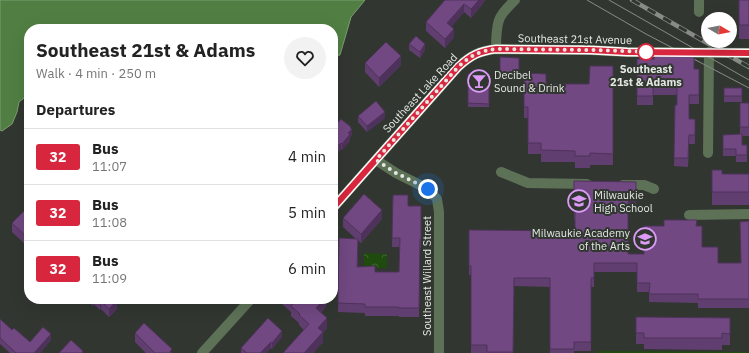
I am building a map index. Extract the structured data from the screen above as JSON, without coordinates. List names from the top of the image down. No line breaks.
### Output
{"streets":{"street":["Southeast 21st Avenue","Southeast Lake Road","Southeast Willard Street"]},"crossings":[["Southeast 21st Avenue","Southeast Lake Road"],["Southeast Lake Road","Southeast Willard Street"]],"places":{"other":["Southeast 21st & Adams"],"bar":["Decibel Sound & Drink"],"school or university":["Milwaukie High School","Milwaukie Academy of the Arts"]},"lines":["bus line 32"],"north":"right","page":{"heading":[["Southeast 21st & Adams","Walk · 4 min · 250 m"],"Departures"],"list":[{"mark":"32","name":"Bus","note":"11:07","value":"4 min"},{"mark":"32","name":"Bus","note":"11:08","value":"5 min"},{"mark":"32","name":"Bus","note":"11:09","value":"6 min"}]}}
